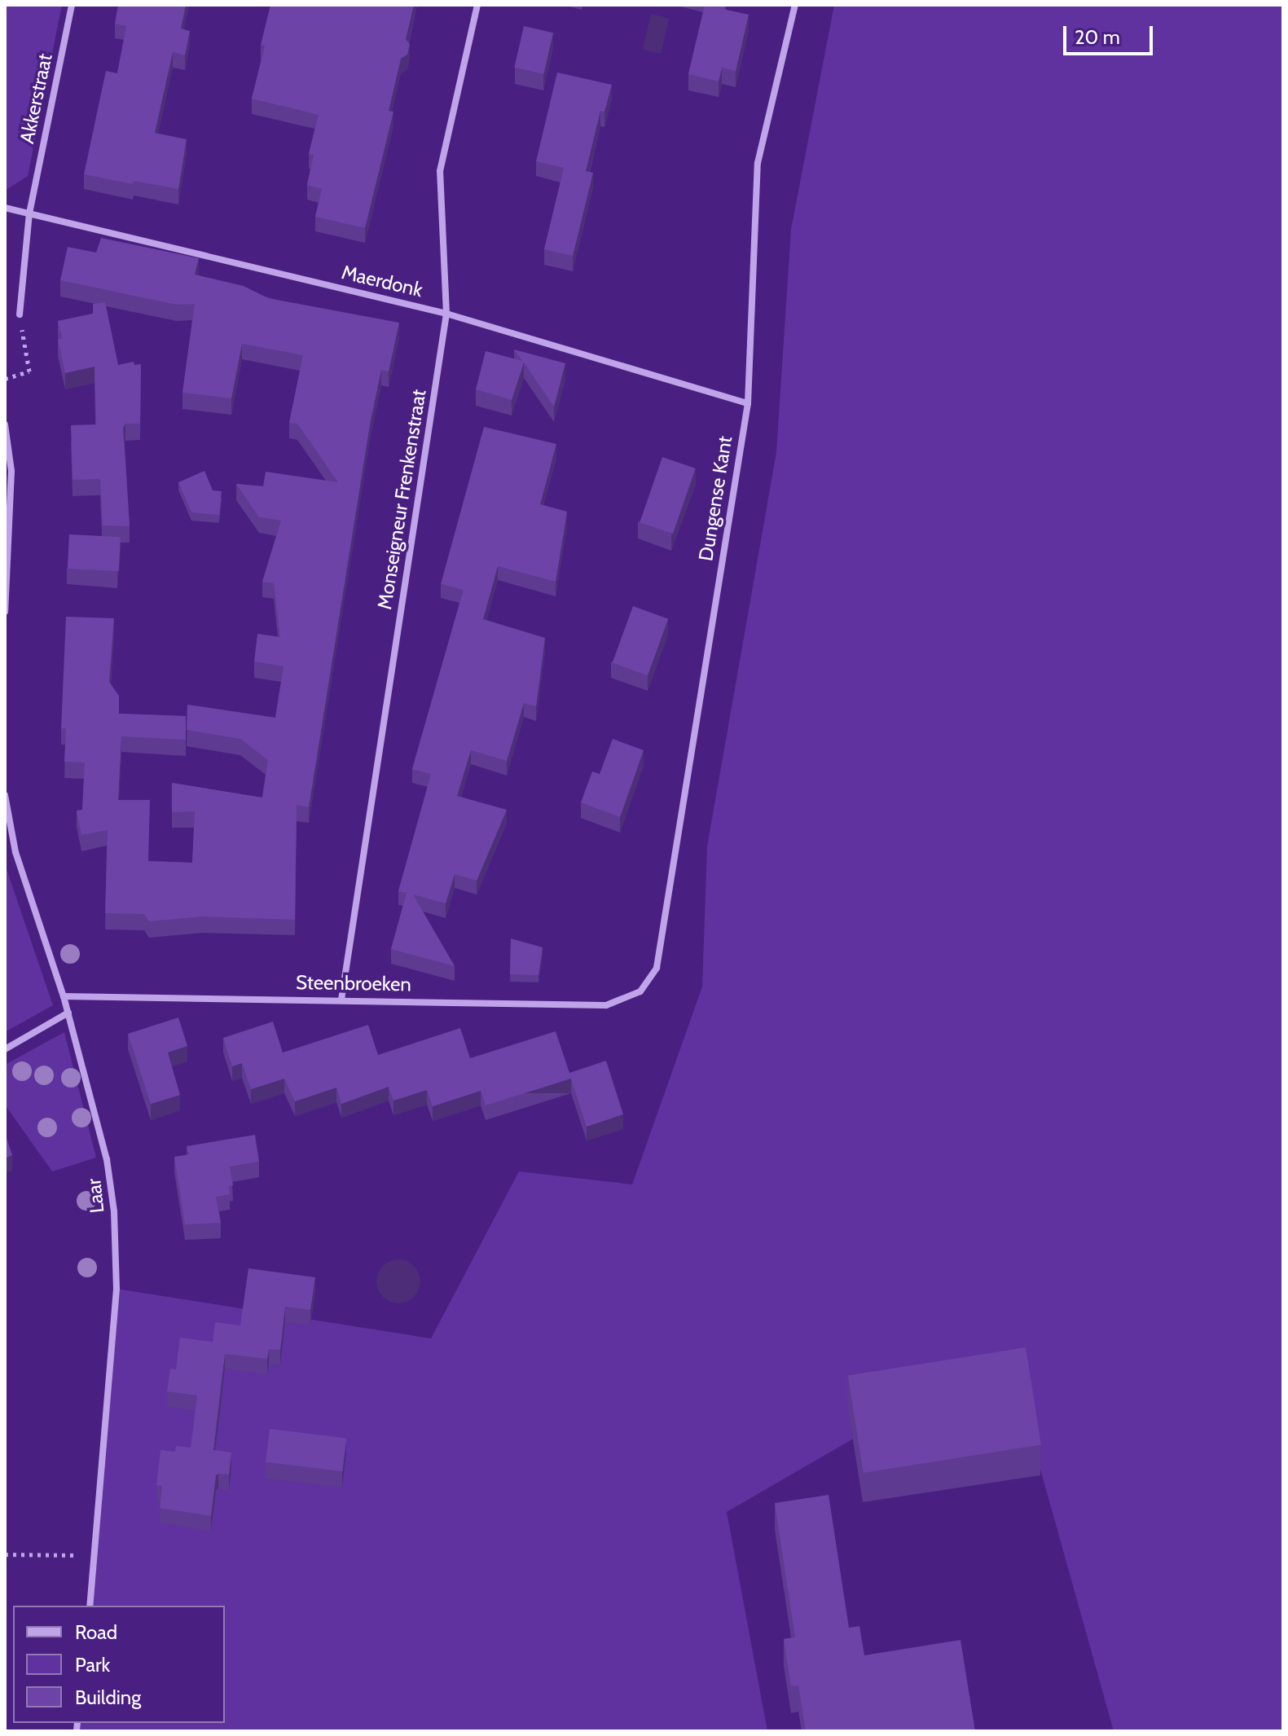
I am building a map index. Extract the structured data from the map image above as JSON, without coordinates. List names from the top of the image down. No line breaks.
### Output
{"streets":{"street":["Akkerstraat","Maerdonk","Dungense Kant","Monseigneur Frenkenstraat","Steenbroeken","Laar"]},"crossings":[["Akkerstraat","Maerdonk"],["Maerdonk","Dungense Kant"],["Maerdonk","Monseigneur Frenkenstraat"],["Dungense Kant","Steenbroeken"],["Monseigneur Frenkenstraat","Steenbroeken"],["Steenbroeken","Laar"]],"legend":["Road","Park","Building"],"scale_bar":"20 m"}
